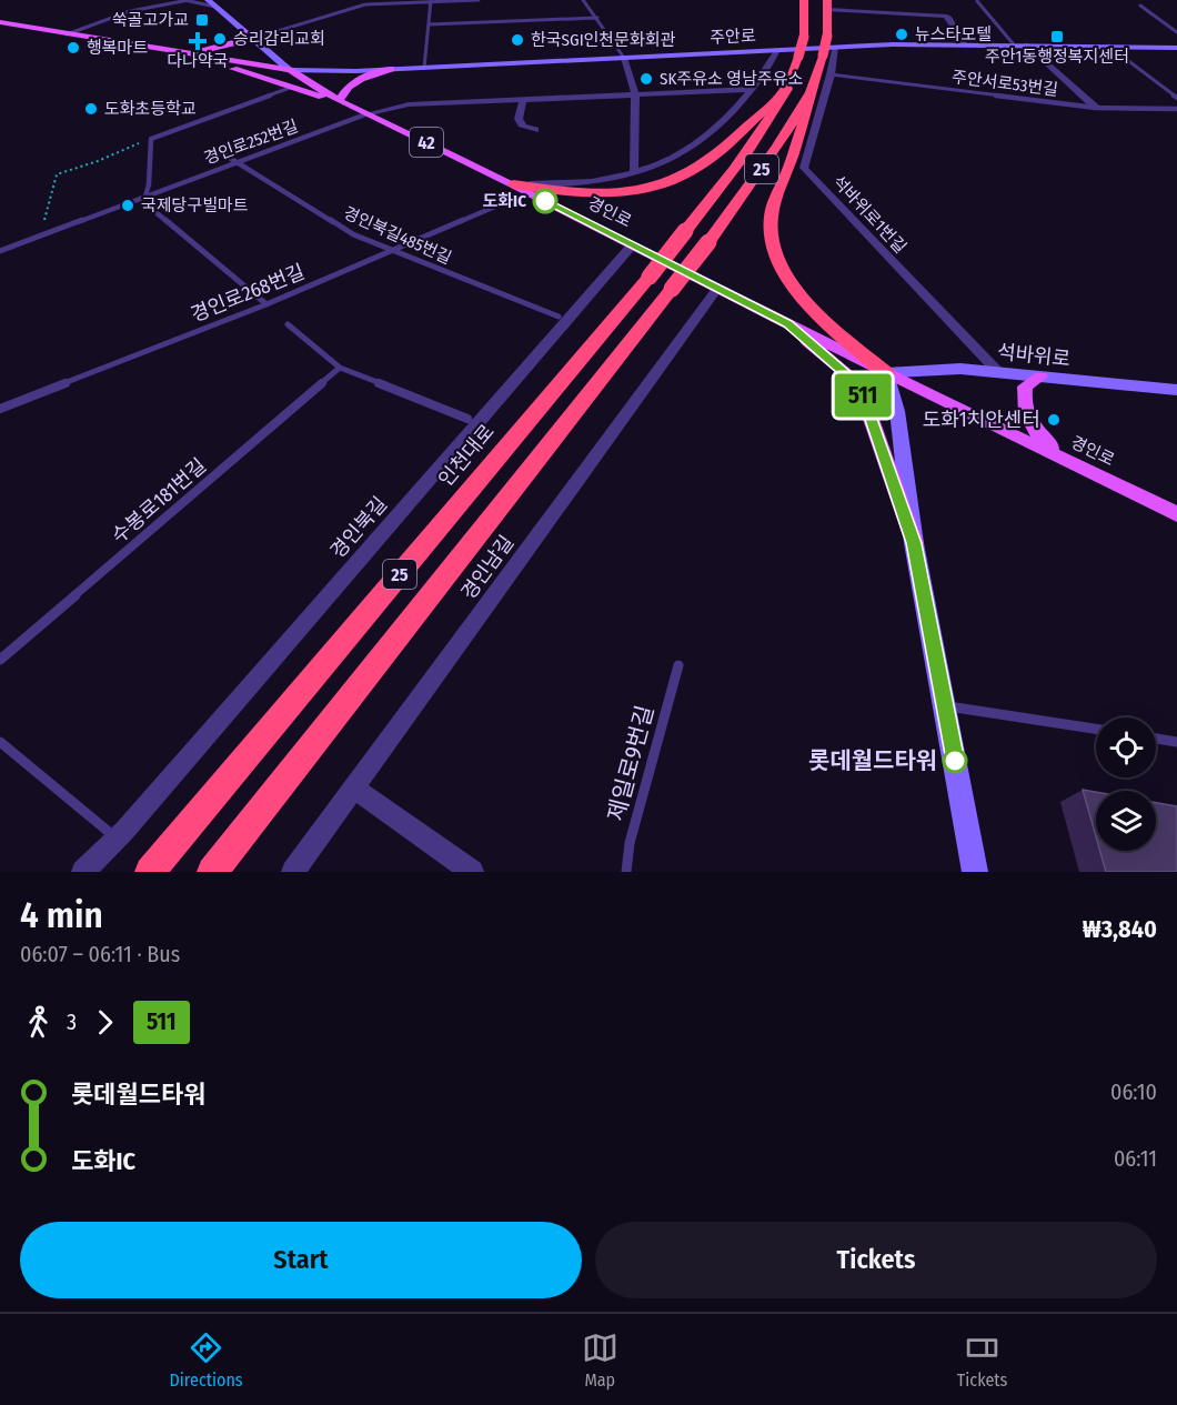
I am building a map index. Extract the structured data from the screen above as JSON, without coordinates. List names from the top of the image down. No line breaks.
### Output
{"streets":{"highway":["25","인천대로"],"main road":["주안로","42","경인로","석바위로"],"street":["석바위로1번길","경인북길","경인남길"],"lane":["주안서로53번길","경인로252번길","경인북길485번길","경인로268번길","수봉로181번길","제일로9번길"]},"crossings":[["주안로","경인로"],["주안로","석바위로1번길"],["주안서로53번길","석바위로1번길"],["경인로252번길","경인로"],["경인로252번길","경인북길485번길"],["경인로","석바위로"],["경인로","경인북길"],["경인로","경인남길"],["석바위로1번길","석바위로"],["경인북길485번길","경인로268번길"]],"places":{"transit":["쑥골고가교","주안1동행정복지센터"],"other":["뉴스타모텔","승리감리교회","한국SGI인천문화회관","행복마트","SK주유소 영남주유소","도화초등학교","도화IC","국제당구빌마트","도화1치안센터","롯데월드타워"],"health":["다나약국"]},"lines":["bus line 511"],"page":{"on_map":"511","heading":["4 min","06:07 – 06:11 · Bus","₩3,840"],"legs":["3","511"],"list":[{"name":"롯데월드타워","value":"06:10"},{"name":"도화IC","value":"06:11"}],"buttons":["Start","Tickets"],"tabs":["Directions","Map","Tickets"]}}
